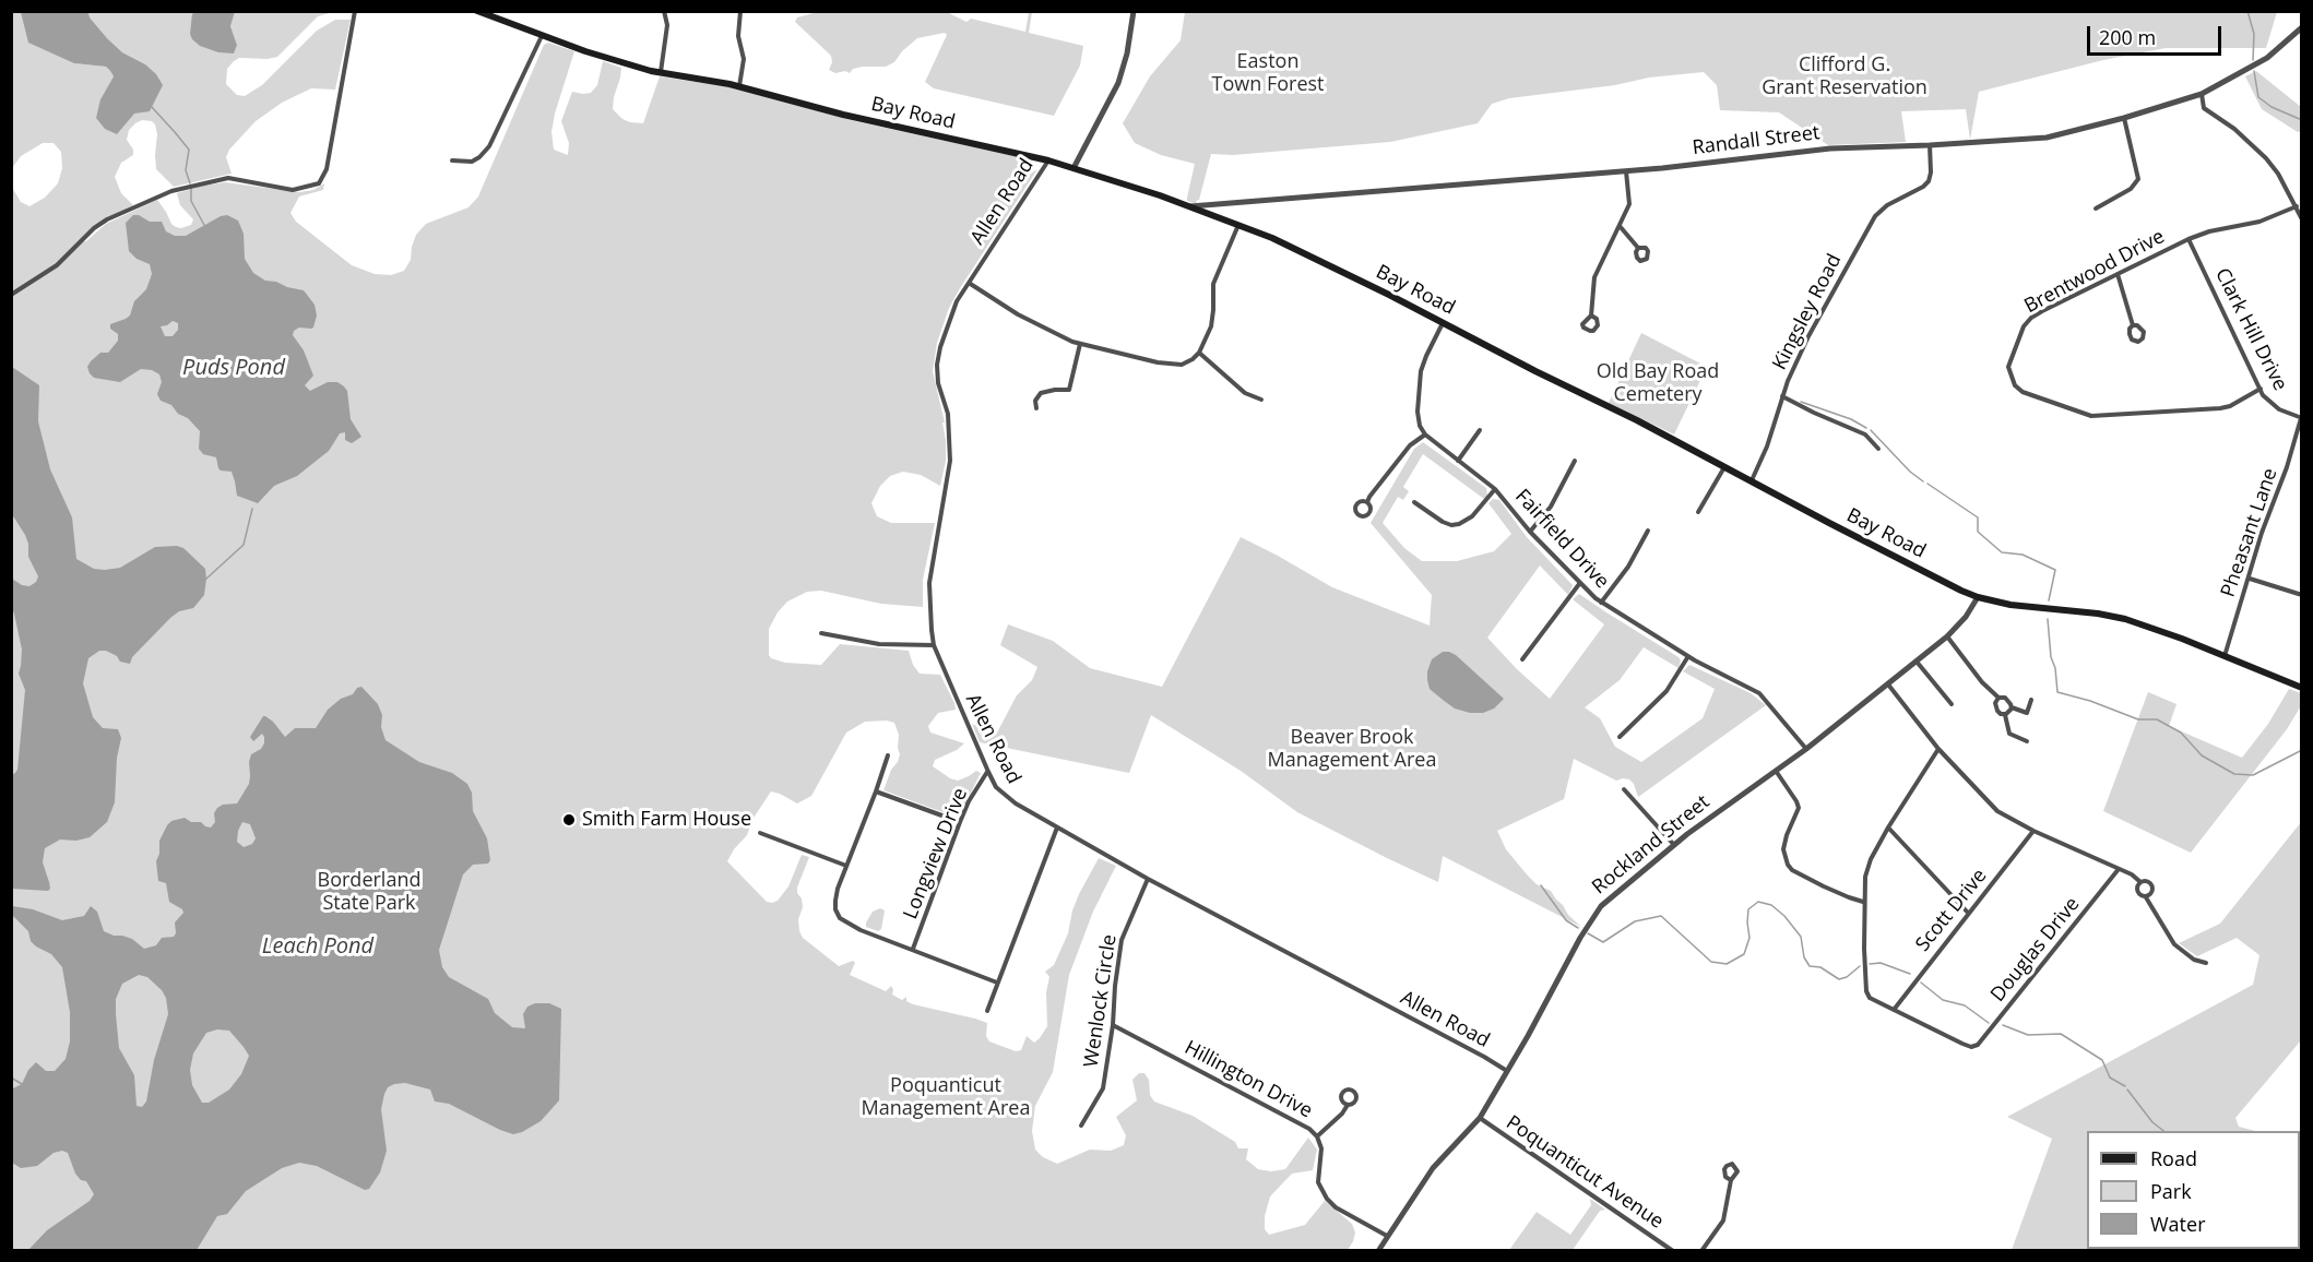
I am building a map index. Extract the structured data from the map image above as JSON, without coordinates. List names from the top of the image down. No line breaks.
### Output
{"streets":{"main road":["Bay Road"],"street":["Randall Street","Allen Road","Brentwood Drive","Kingsley Road","Clark Hill Drive","Pheasant Lane","Fairfield Drive","Rockland Street","Longview Drive","Scott Drive","Douglas Drive","Wenlock Circle","Hillington Drive","Poquanticut Avenue"]},"crossings":[["Bay Road","Randall Street"],["Bay Road","Allen Road"],["Bay Road","Kingsley Road"],["Bay Road","Pheasant Lane"],["Bay Road","Rockland Street"],["Randall Street","Kingsley Road"],["Allen Road","Rockland Street"],["Allen Road","Longview Drive"],["Allen Road","Wenlock Circle"],["Brentwood Drive","Clark Hill Drive"],["Clark Hill Drive","Pheasant Lane"],["Fairfield Drive","Rockland Street"],["Rockland Street","Hillington Drive"],["Rockland Street","Poquanticut Avenue"],["Scott Drive","Douglas Drive"],["Wenlock Circle","Hillington Drive"]],"water":["Puds Pond","Leach Pond"],"parks":["Easton Town Forest","Clifford G. Grant Reservation","Old Bay Road Cemetery","Beaver Brook Management Area","Borderland State Park","Poquanticut Management Area"],"places":["Smith Farm House"],"legend":["Road","Park","Water"],"scale_bar":"200 m"}
